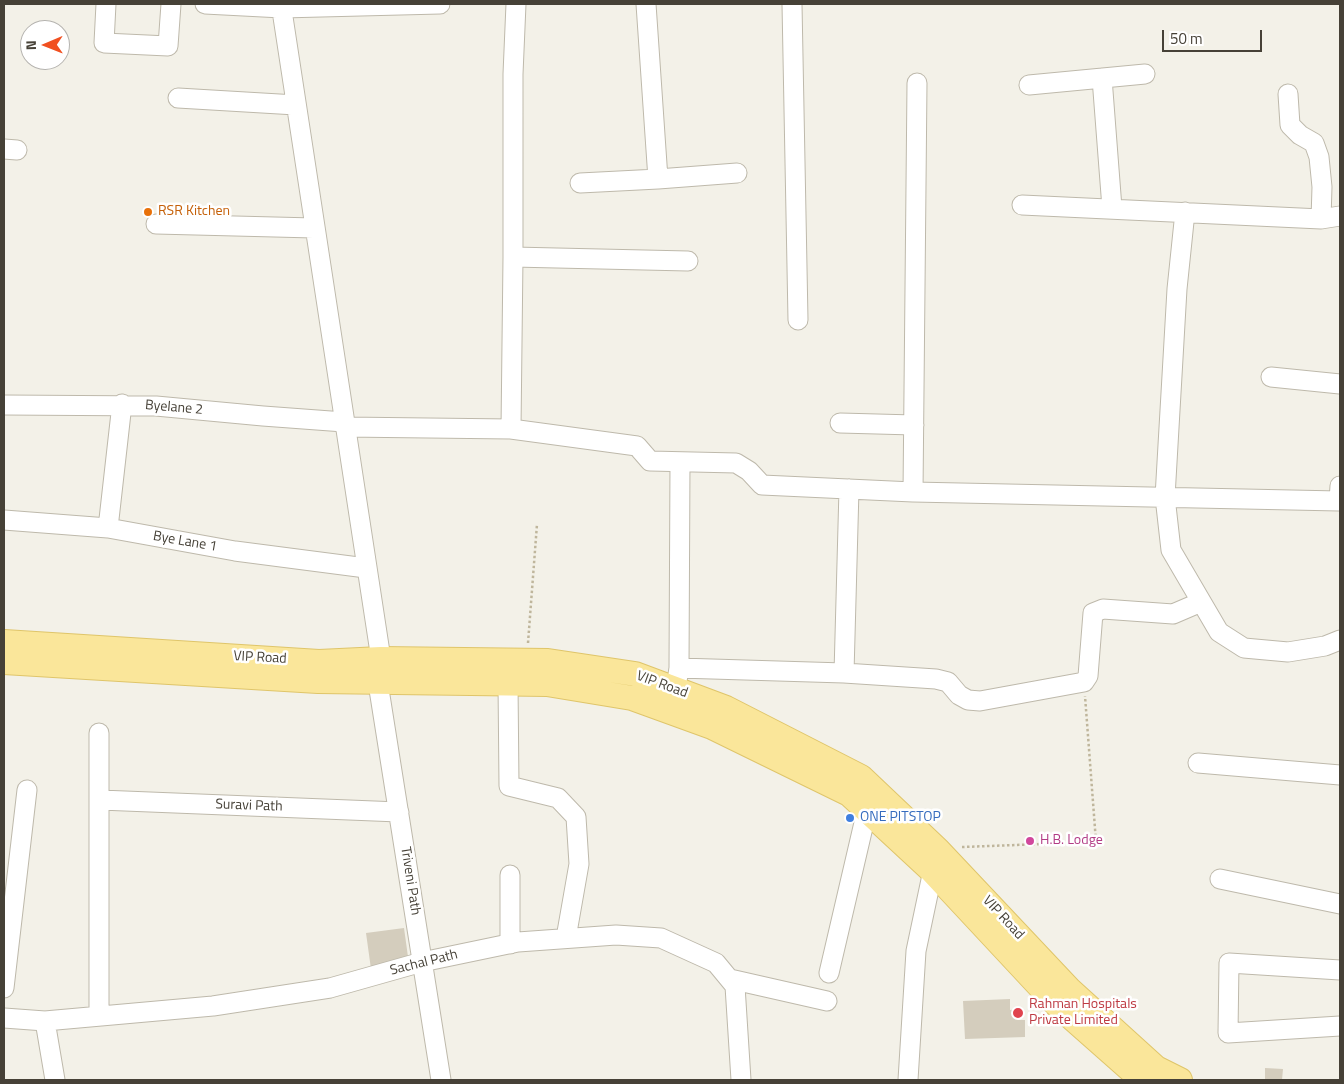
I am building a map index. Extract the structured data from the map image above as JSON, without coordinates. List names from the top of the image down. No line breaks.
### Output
{"streets":{"main road":["VIP Road"],"street":["Byelane 2","Bye Lane 1","Suravi Path","Triveni Path","Sachal Path"]},"crossings":[["Byelane 2","Triveni Path"],["Bye Lane 1","Triveni Path"],["VIP Road","Triveni Path"],["Suravi Path","Triveni Path"],["Triveni Path","Sachal Path"]],"places":["RSR Kitchen","ONE PITSTOP","H.B. Lodge","Rahman Hospitals Private Limited"],"scale_bar":"50 m","north":"left"}
